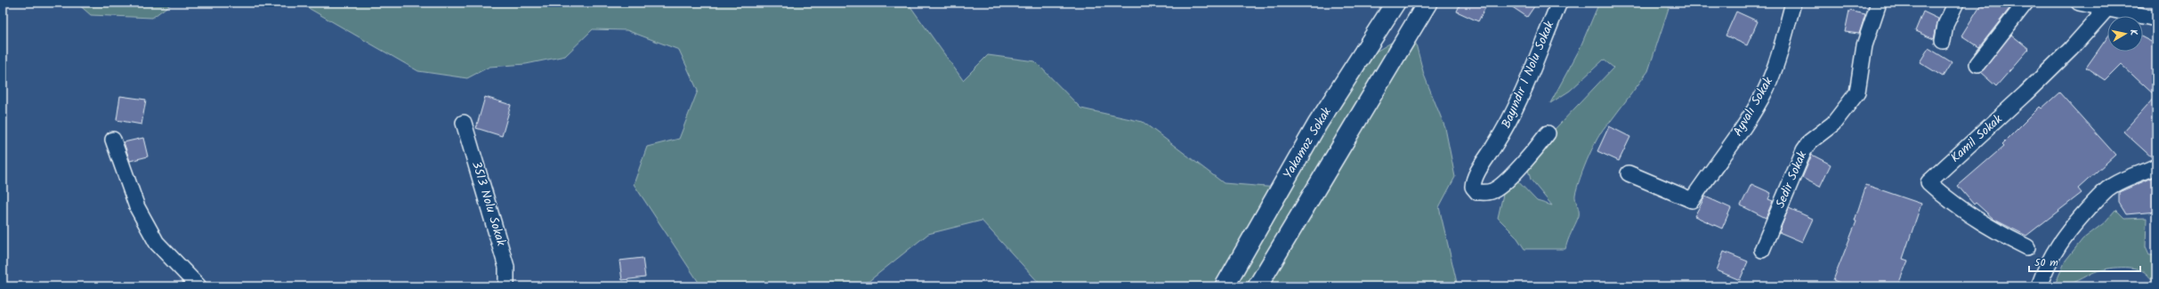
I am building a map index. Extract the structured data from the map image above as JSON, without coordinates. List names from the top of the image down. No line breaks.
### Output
{"streets":{"main road":["Yakamoz Sokak"],"street":["Bayındır 1 Nolu Sokak","Ayvalı Sokak","Kamil Sokak","Sedir Sokak","3513 Nolu Sokak"]},"scale_bar":"50 m","north":"right"}
